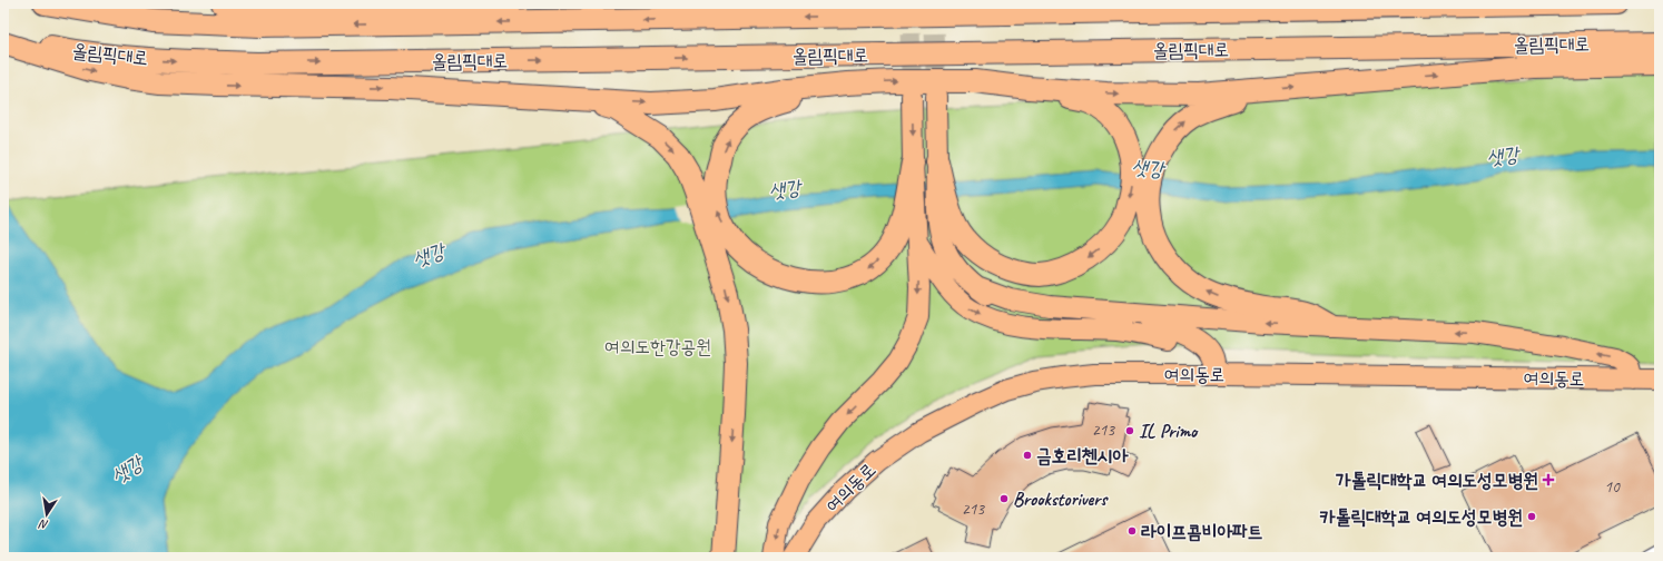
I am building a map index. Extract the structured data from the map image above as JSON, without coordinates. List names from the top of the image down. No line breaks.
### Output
{"streets":{"highway":["올림픽대로"],"main road":["여의동로"]},"water":["샛강"],"parks":["여의도한강공원"],"places":{"other":["IL Primo","금호리첸시아","Brookstorivers","카톨릭대학교 여의도성모병원","라이프콤비아파트"],"health":["가톨릭대학교 여의도성모병원"]},"house_numbers":["213","10","213"],"north":"bottom"}
